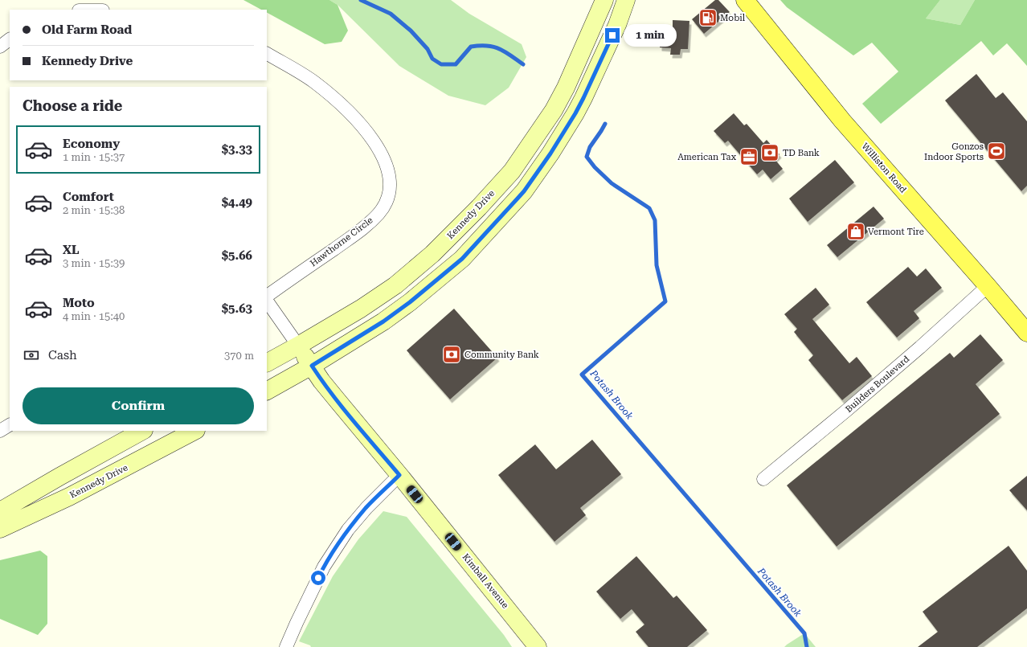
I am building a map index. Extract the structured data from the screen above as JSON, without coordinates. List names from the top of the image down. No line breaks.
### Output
{"streets":{"main road":["Williston Road","Kennedy Drive","Kimball Avenue"],"street":["Hawthorne Circle","Builders Boulevard"]},"crossings":[["Williston Road","Builders Boulevard"],["Kennedy Drive","Kimball Avenue"]],"water":["Potash Brook"],"places":{"fuel station":["Mobil"],"sports":["Gonzos Indoor Sports"],"bank":["TD Bank","Community Bank"],"office":["American Tax"],"shop":["Vermont Tire"]},"page":{"banner":["Old Farm Road","Kennedy Drive"],"bubble":"1 min","heading":"Choose a ride","list":[{"name":"Economy","note":"1 min · 15:37","value":"$3.33"},{"name":"Comfort","note":"2 min · 15:38","value":"$4.49"},{"name":"XL","note":"3 min · 15:39","value":"$5.66"},{"name":"Moto","note":"4 min · 15:40","value":"$5.63"}],"pay":["Cash","370 m"],"buttons":"Confirm"}}
